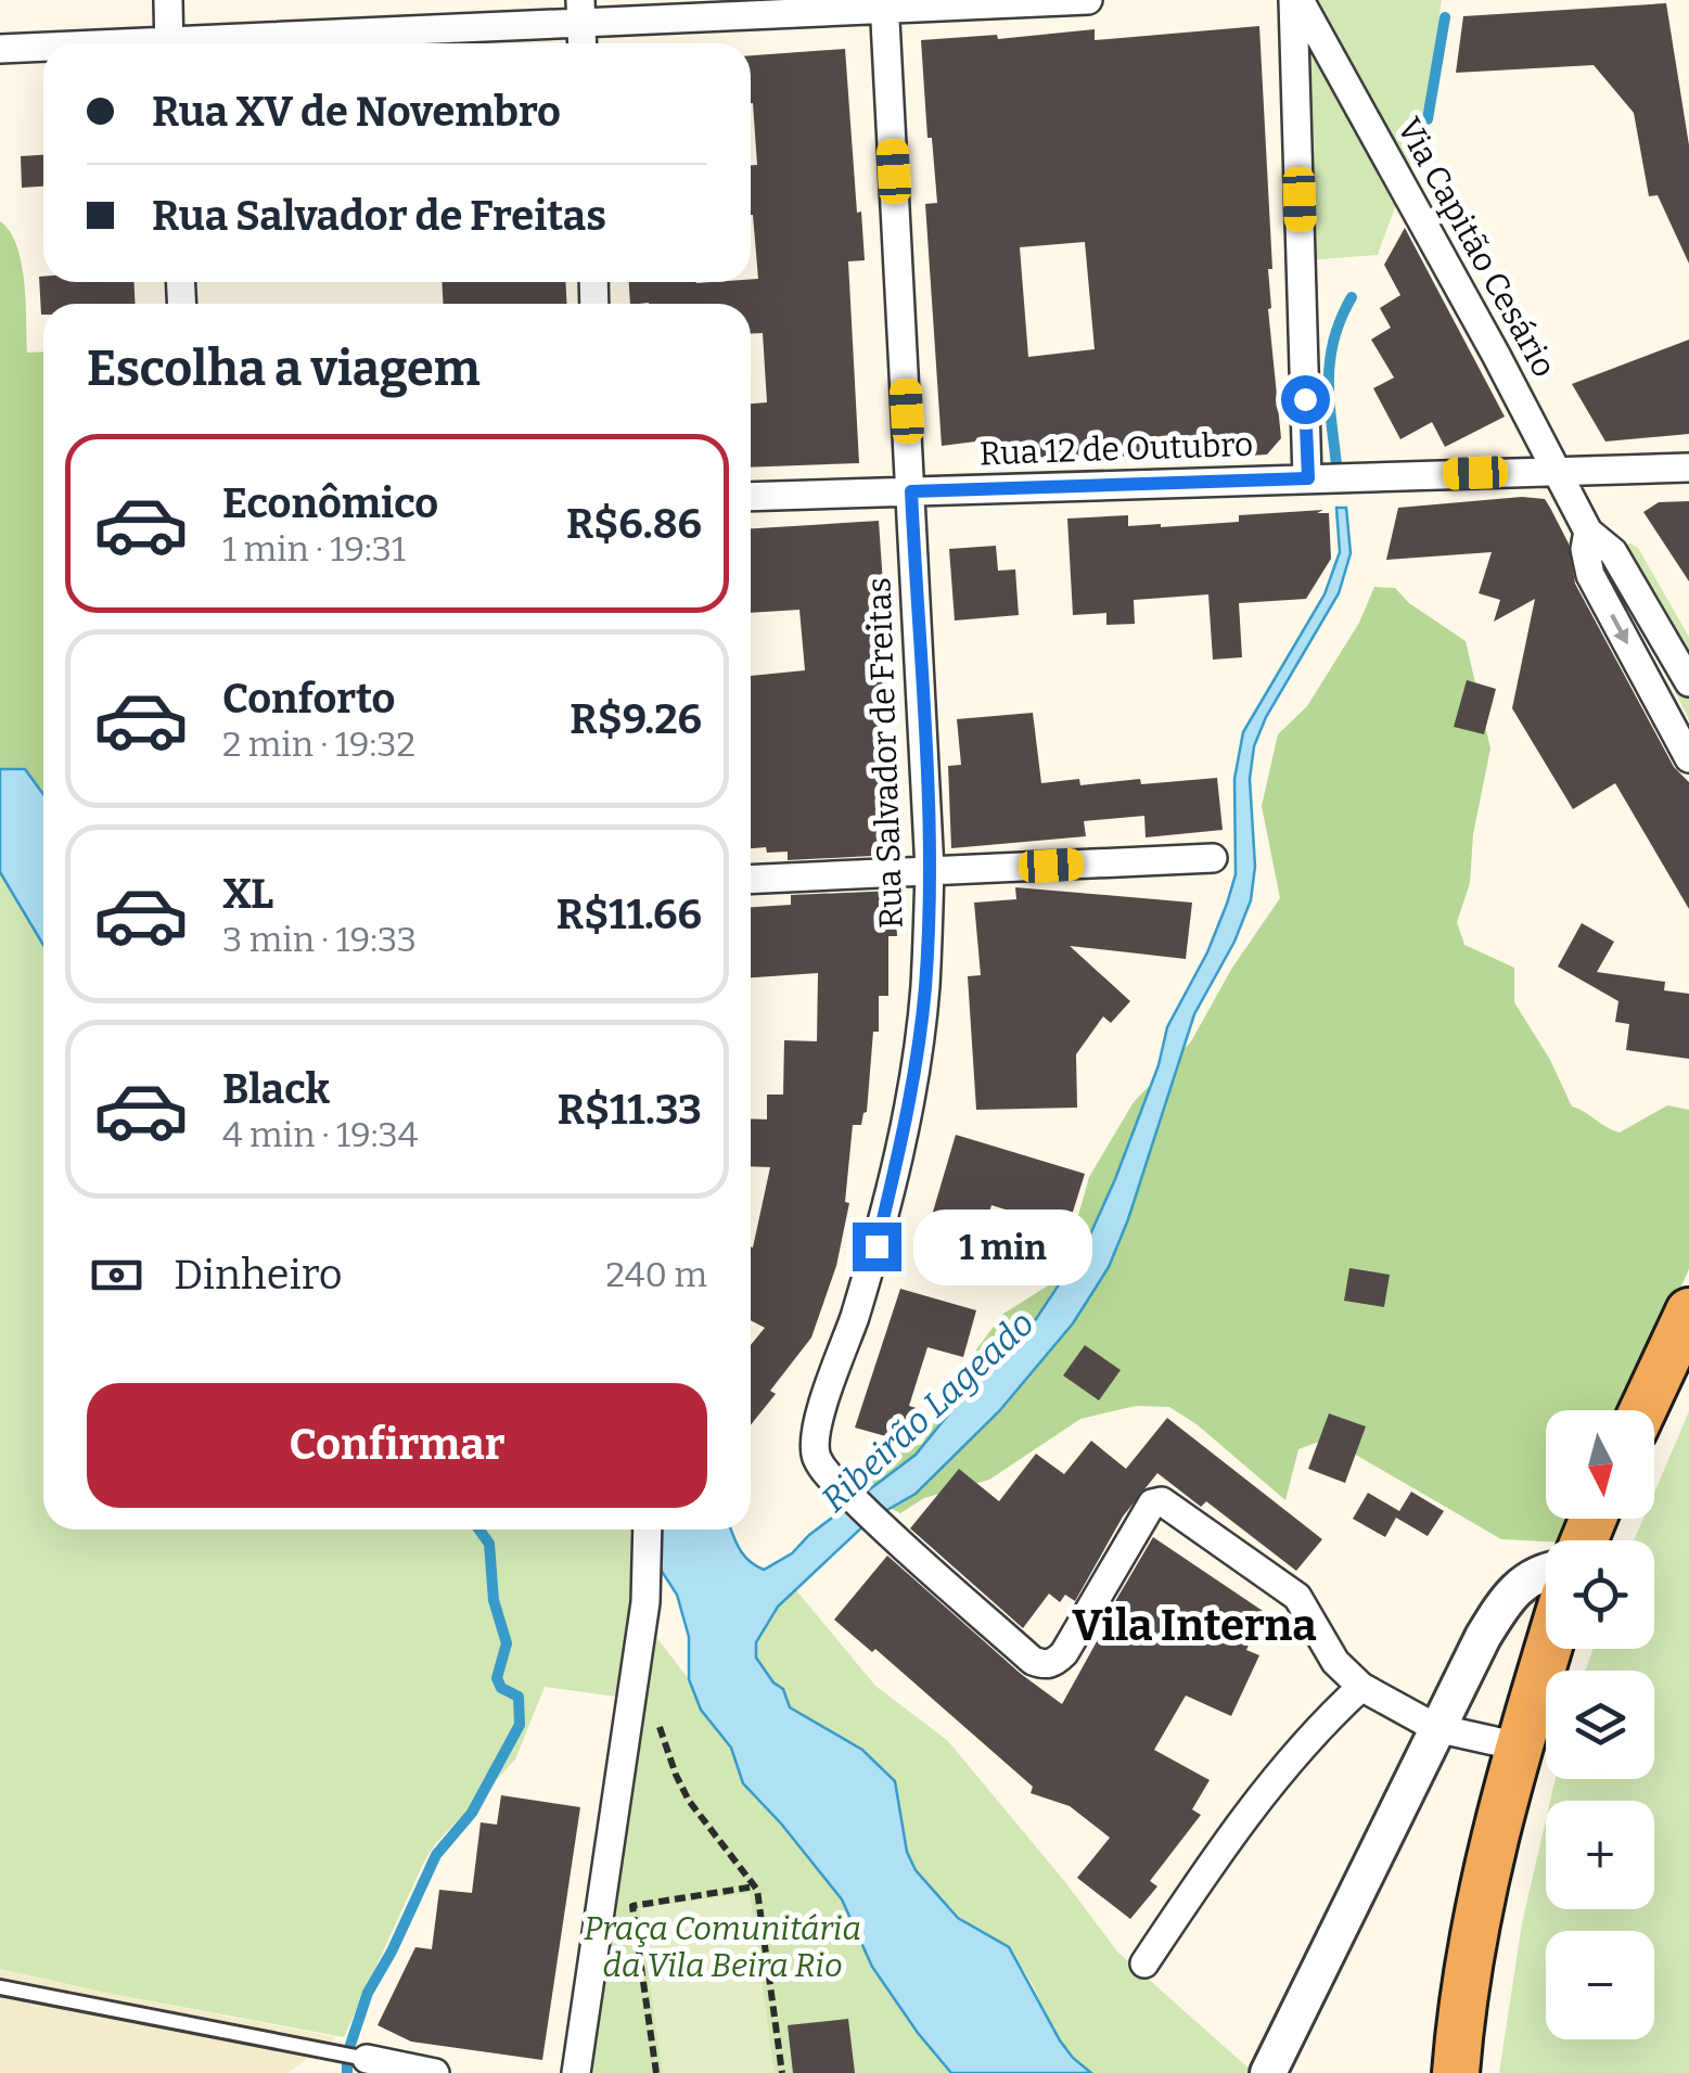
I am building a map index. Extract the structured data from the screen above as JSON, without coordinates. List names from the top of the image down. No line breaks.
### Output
{"streets":{"street":["Via Capitão Cesário","Rua 12 de Outubro","Rua Salvador de Freitas"]},"crossings":[["Via Capitão Cesário","Rua 12 de Outubro"],["Rua 12 de Outubro","Rua Salvador de Freitas"]],"districts":["Vila Interna"],"water":["Ribeirão Lageado"],"parks":["Praça Comunitária da Vila Beira Rio"],"north":"bottom","page":{"banner":["Rua XV de Novembro","Rua Salvador de Freitas"],"heading":"Escolha a viagem","list":[{"name":"Econômico","note":"1 min · 19:31","value":"R$6.86"},{"name":"Conforto","note":"2 min · 19:32","value":"R$9.26"},{"name":"XL","note":"3 min · 19:33","value":"R$11.66"},{"name":"Black","note":"4 min · 19:34","value":"R$11.33"}],"bubble":"1 min","pay":["Dinheiro","240 m"],"buttons":"Confirmar","map_buttons":["+","−"]}}
